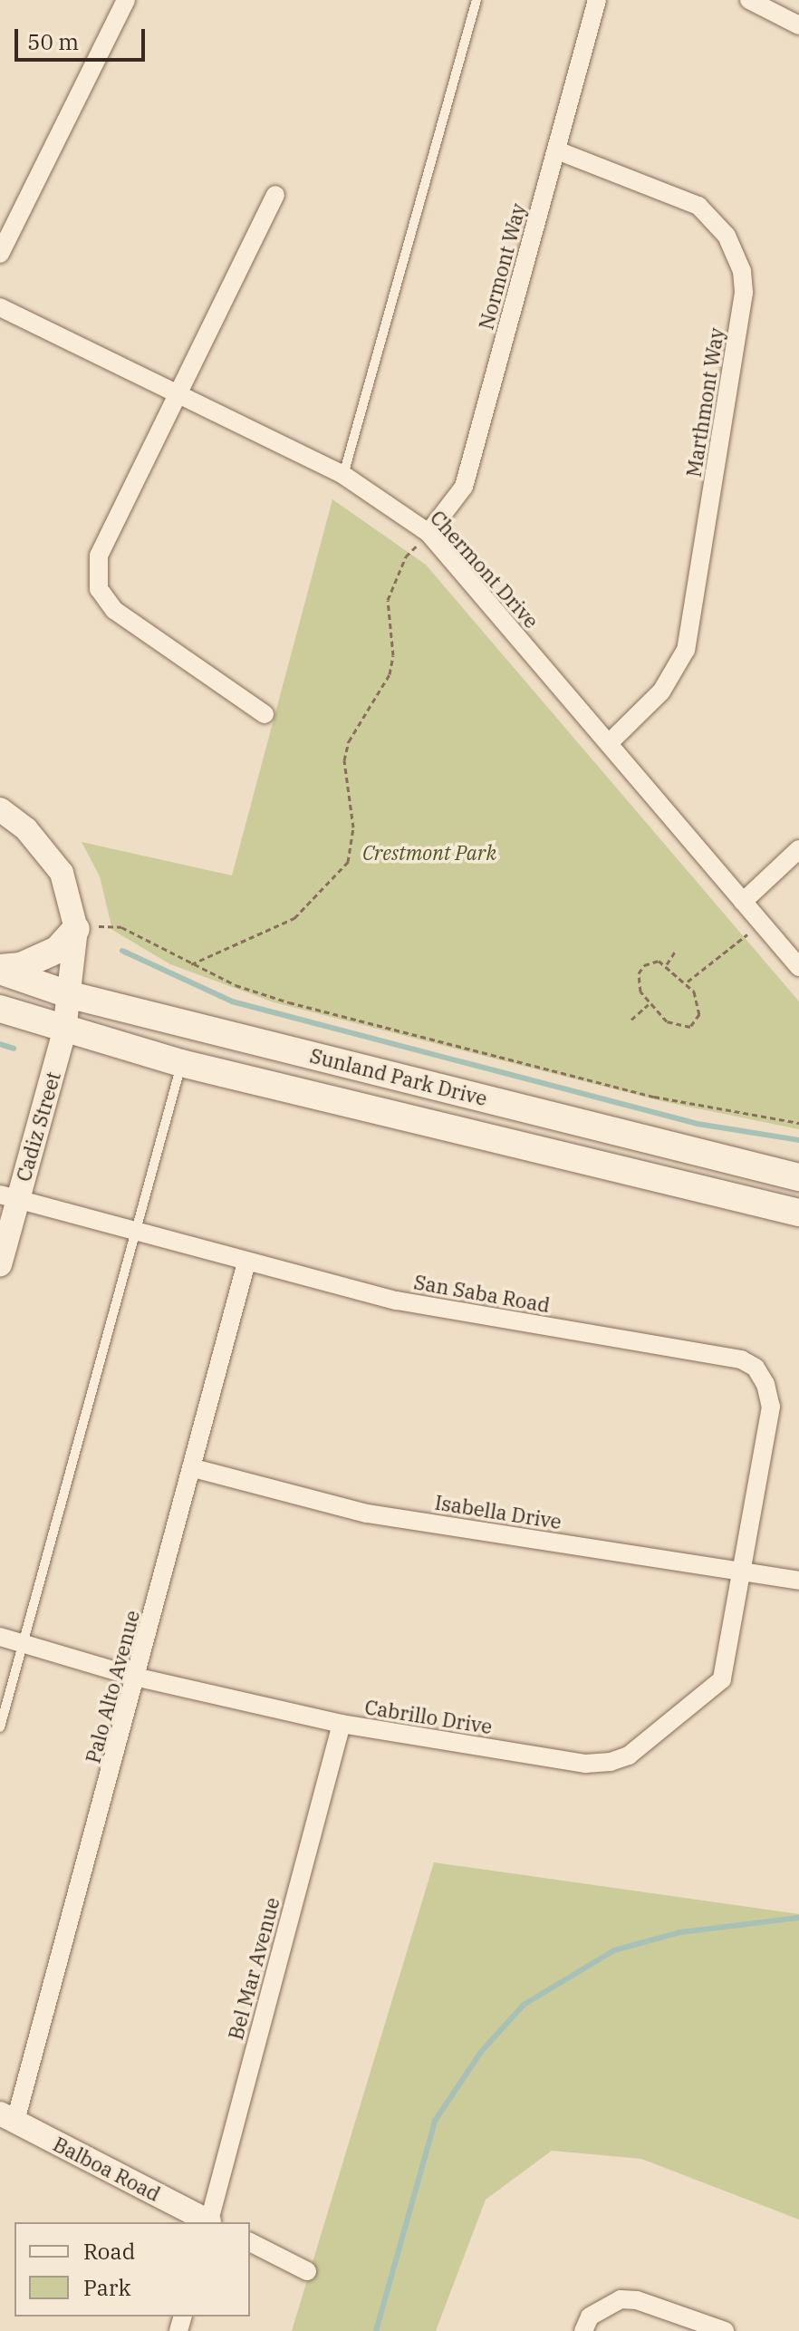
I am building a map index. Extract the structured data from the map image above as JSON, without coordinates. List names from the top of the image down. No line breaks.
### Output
{"streets":{"main road":["Sunland Park Drive"],"street":["Normont Way","Marthmont Way","Chermont Drive","Cadiz Street","San Saba Road","Isabella Drive","Palo Alto Avenue","Cabrillo Drive","Bel Mar Avenue","Balboa Road"]},"crossings":[["Normont Way","Marthmont Way"],["Normont Way","Chermont Drive"],["Marthmont Way","Chermont Drive"],["Sunland Park Drive","Cadiz Street"],["Cadiz Street","San Saba Road"],["San Saba Road","Isabella Drive"],["San Saba Road","Palo Alto Avenue"],["San Saba Road","Cabrillo Drive"],["Isabella Drive","Palo Alto Avenue"],["Isabella Drive","Cabrillo Drive"],["Palo Alto Avenue","Cabrillo Drive"],["Palo Alto Avenue","Balboa Road"],["Cabrillo Drive","Bel Mar Avenue"]],"parks":["Crestmont Park"],"legend":["Road","Park"],"scale_bar":"50 m"}
